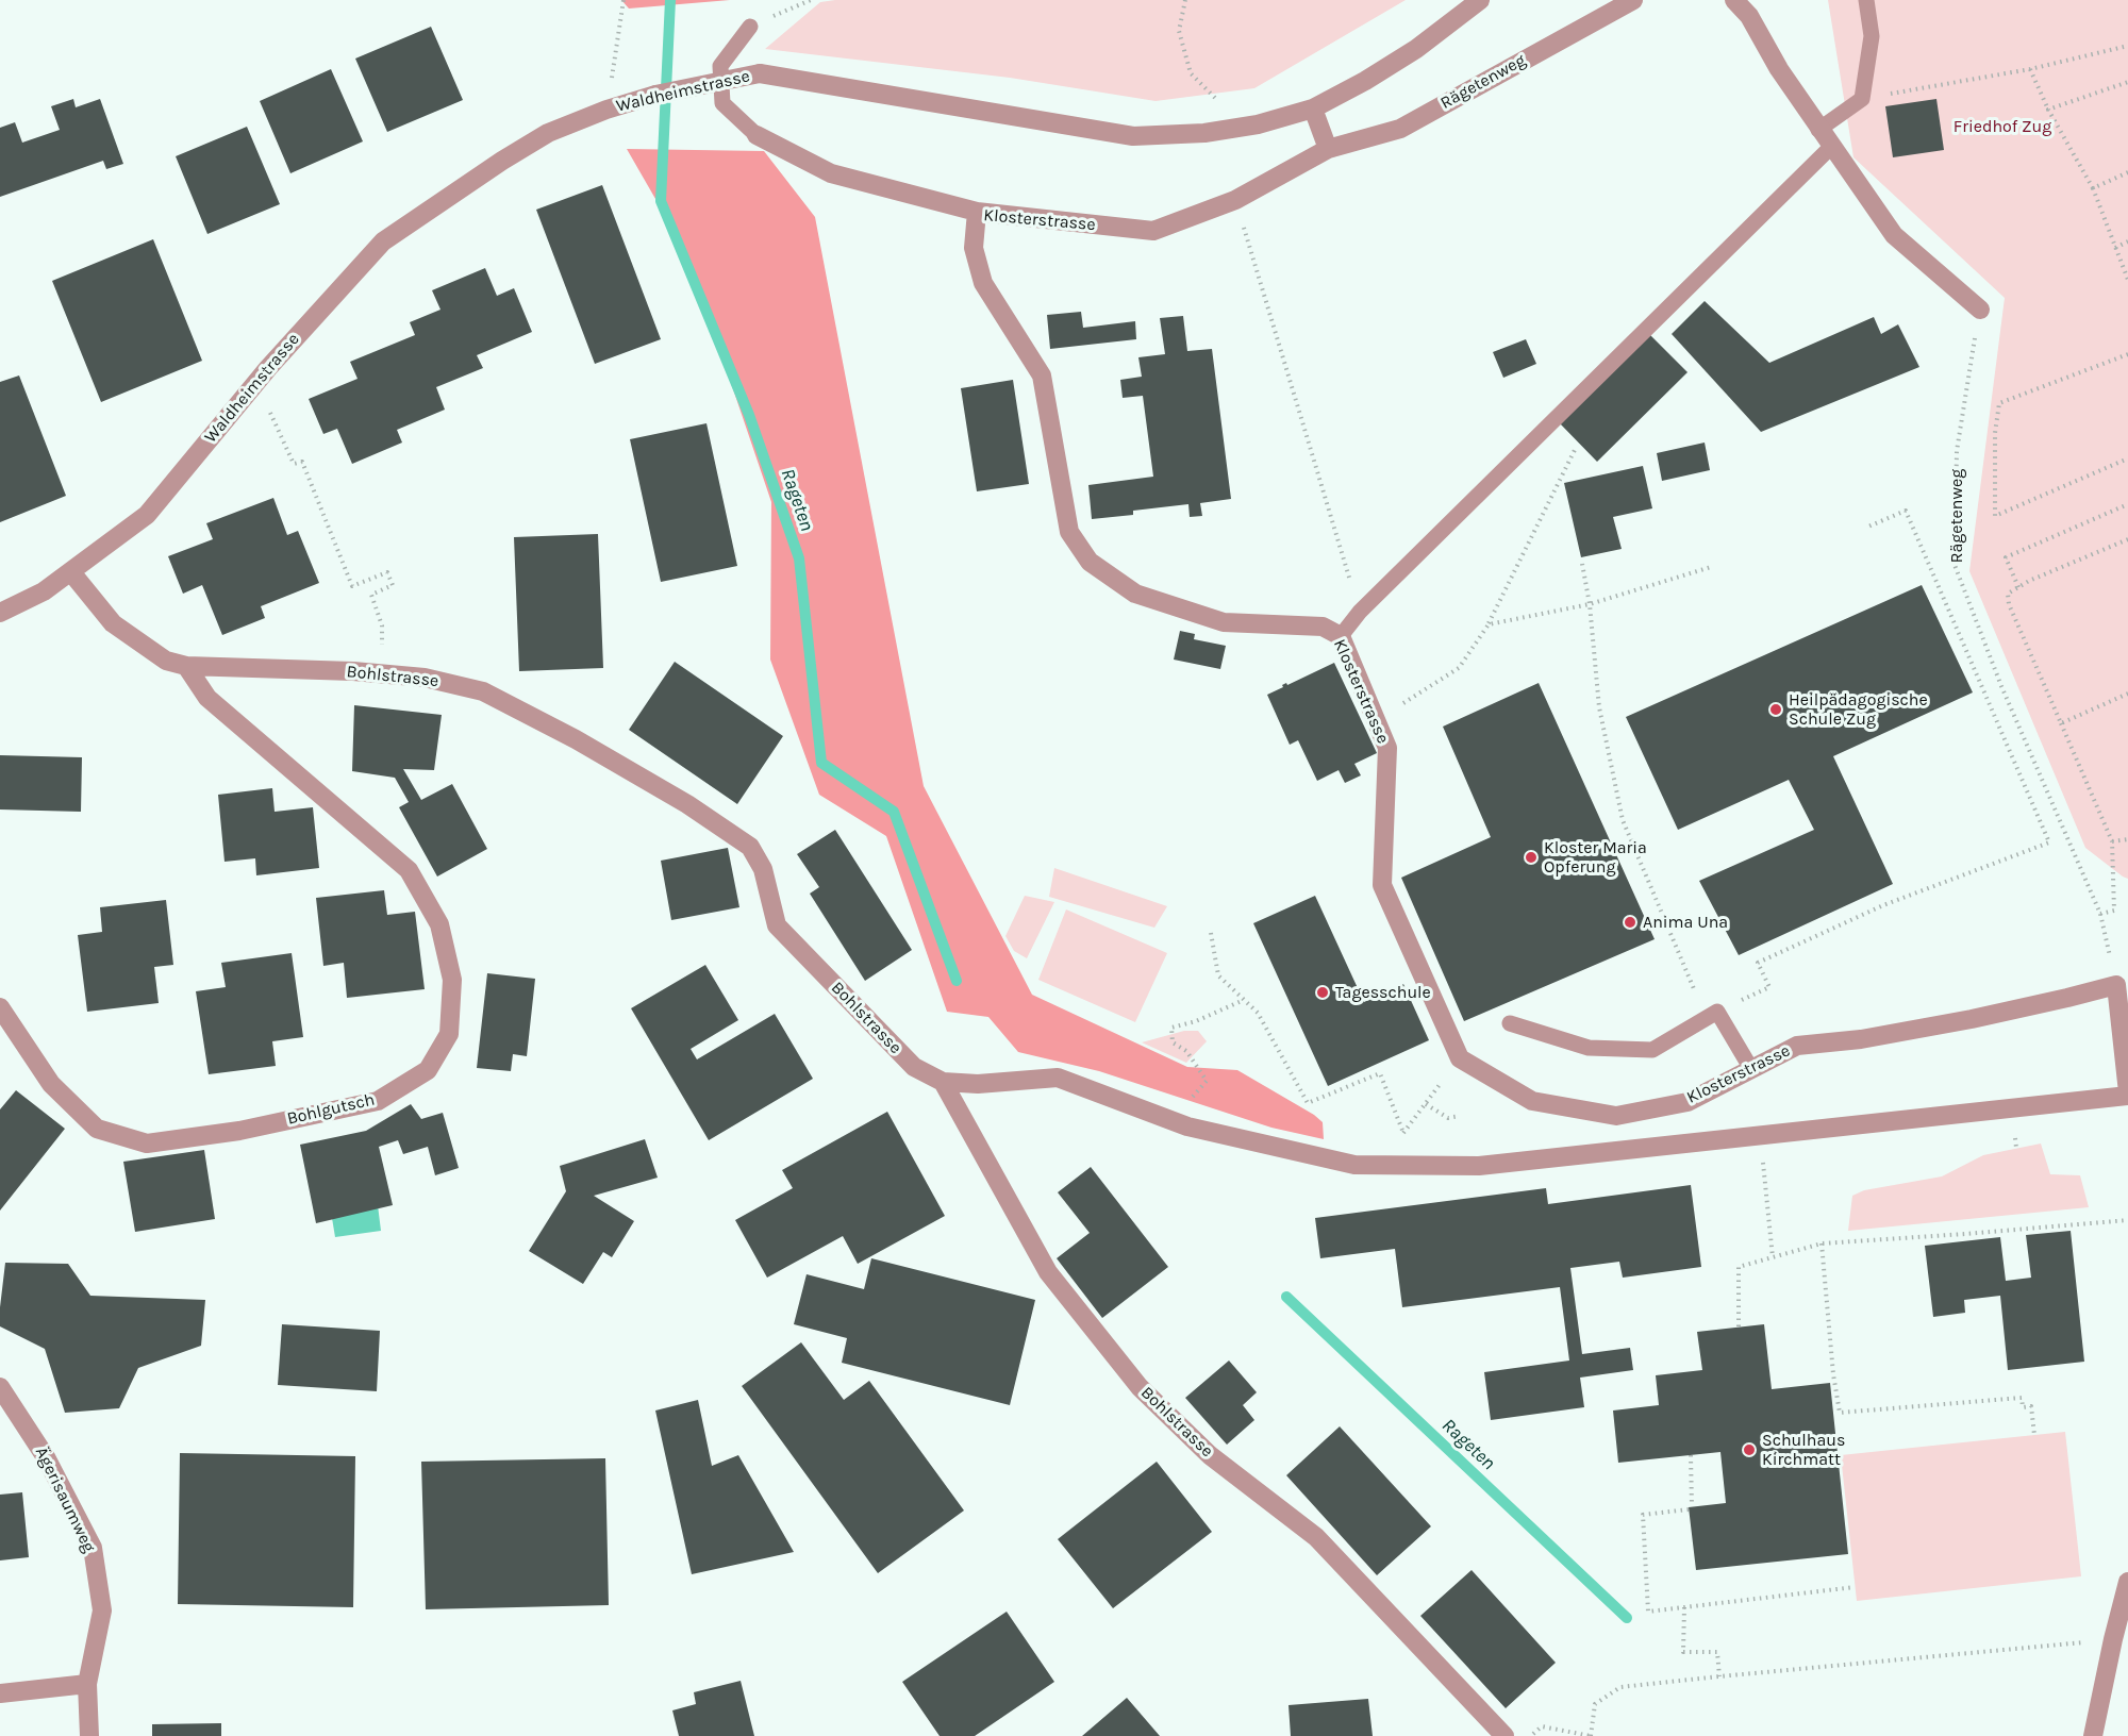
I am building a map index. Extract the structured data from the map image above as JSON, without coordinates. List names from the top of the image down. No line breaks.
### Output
{"streets":{"street":["Rägetenweg","Waldheimstrasse","Klosterstrasse","Bohlstrasse","Bohlgutsch","Ägerisaumweg"]},"crossings":[["Rägetenweg","Klosterstrasse"],["Waldheimstrasse","Bohlstrasse"],["Bohlstrasse","Bohlgutsch"]],"water":["Rageten"],"parks":["Friedhof Zug"],"places":["Heilpädagogische Schule Zug","Kloster Maria Opferung","Anima Una","Tagesschule","Schulhaus Kirchmatt"]}
